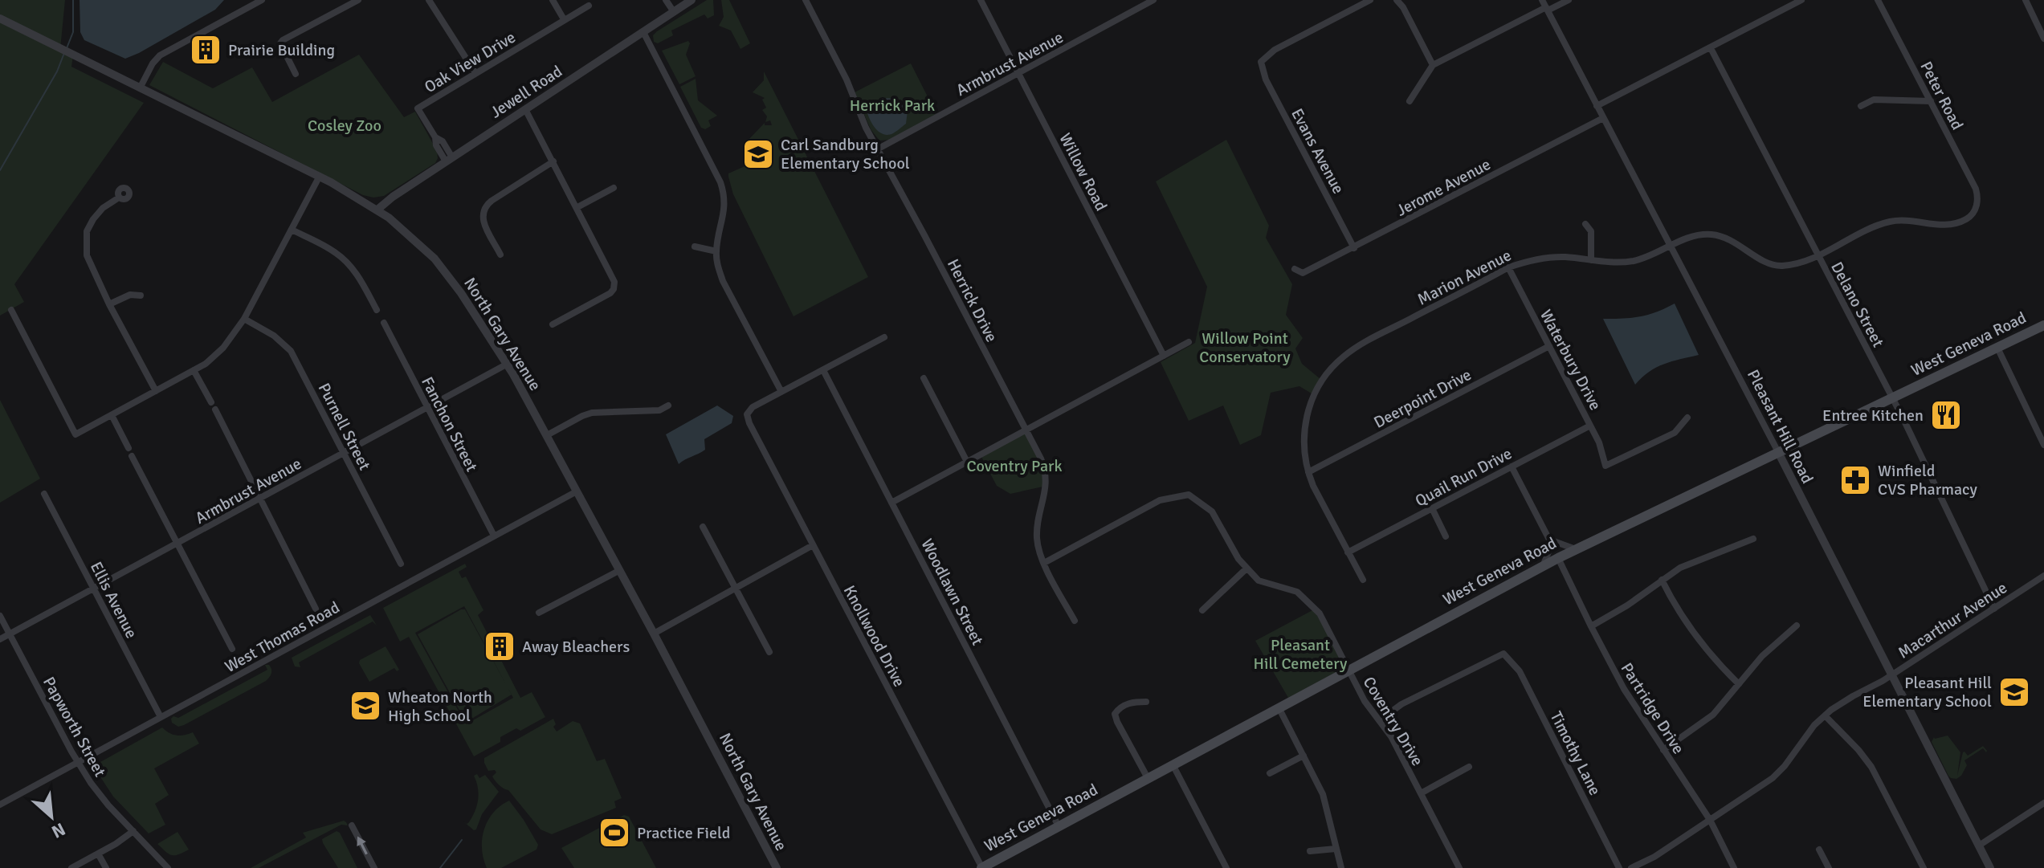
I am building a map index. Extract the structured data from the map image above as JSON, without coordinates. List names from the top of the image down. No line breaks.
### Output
{"streets":{"main road":["West Geneva Road"],"street":["Oak View Drive","Armbrust Avenue","Jewell Road","Peter Road","Evans Avenue","Willow Road","Jerome Avenue","Marion Avenue","Herrick Drive","Delano Street","North Gary Avenue","Waterbury Drive","Deerpoint Drive","Fanchon Street","Purnell Street","Pleasant Hill Road","Quail Run Drive","Woodlawn Street","Ellis Avenue","Macarthur Avenue","Knollwood Drive","West Thomas Road","Partridge Drive","Coventry Drive","Papworth Street","Timothy Lane"]},"crossings":[["Oak View Drive","Jewell Road"],["Armbrust Avenue","Willow Road"],["Armbrust Avenue","Herrick Drive"],["Armbrust Avenue","North Gary Avenue"],["Armbrust Avenue","Fanchon Street"],["Armbrust Avenue","Purnell Street"],["Armbrust Avenue","Ellis Avenue"],["Armbrust Avenue","Papworth Street"],["Jewell Road","North Gary Avenue"],["Peter Road","Marion Avenue"],["Evans Avenue","Jerome Avenue"],["Jerome Avenue","Pleasant Hill Road"],["Marion Avenue","Delano Street"],["Marion Avenue","Waterbury Drive"],["Marion Avenue","Deerpoint Drive"],["Marion Avenue","Pleasant Hill Road"],["Marion Avenue","Quail Run Drive"],["Herrick Drive","Coventry Drive"],["Delano Street","West Geneva Road"],["Delano Street","Macarthur Avenue"],["North Gary Avenue","West Thomas Road"],["West Geneva Road","Pleasant Hill Road"],["West Geneva Road","Woodlawn Street"],["West Geneva Road","Knollwood Drive"],["West Geneva Road","Partridge Drive"],["West Geneva Road","Coventry Drive"],["Waterbury Drive","Deerpoint Drive"],["Waterbury Drive","Quail Run Drive"],["Fanchon Street","West Thomas Road"],["Pleasant Hill Road","Macarthur Avenue"],["Ellis Avenue","West Thomas Road"],["Macarthur Avenue","Partridge Drive"],["West Thomas Road","Papworth Street"],["Coventry Drive","Timothy Lane"]],"parks":["Herrick Park","Cosley Zoo","Willow Point Conservatory","Coventry Park","Pleasant Hill Cemetery"],"places":{"building":["Prairie Building","Away Bleachers"],"school or university":["Carl Sandburg Elementary School","Pleasant Hill Elementary School","Wheaton North High School"],"restaurant":["Entree Kitchen"],"pharmacy":["Winfield CVS Pharmacy"],"sports":["Practice Field"]},"north":"bottom right"}
